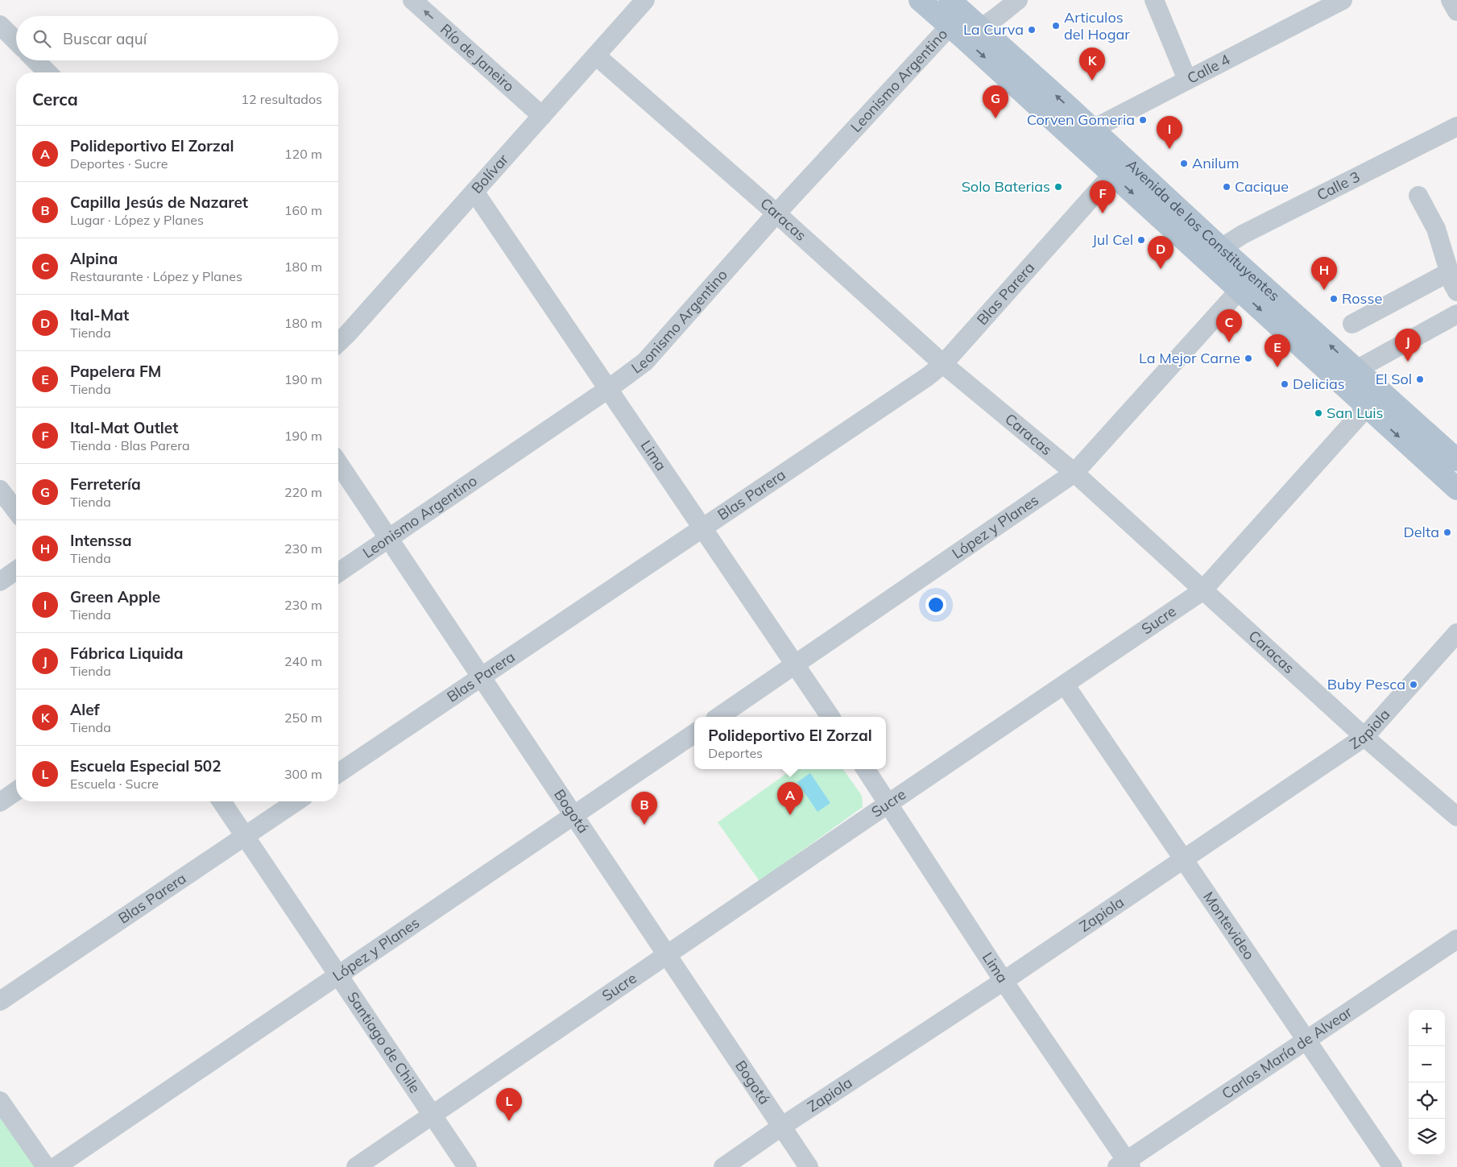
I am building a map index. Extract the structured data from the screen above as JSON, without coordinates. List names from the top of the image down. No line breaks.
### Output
{"streets":{"main road":["Avenida de los Constituyentes"],"street":["Río de Janeiro","Calle 4","Leonismo Argentino","Bolívar","Calle 3","Caracas","Blas Parera","Lima","López y Planes","Sucre","Zapiola","Bogotá","Montevideo","Santiago de Chile","Carlos María de Alvear"]},"crossings":[["Río de Janeiro","Bolívar"],["Calle 4","Avenida de los Constituyentes"],["Leonismo Argentino","Caracas"],["Leonismo Argentino","Avenida de los Constituyentes"],["Leonismo Argentino","Lima"],["Leonismo Argentino","Bogotá"],["Bolívar","Caracas"],["Bolívar","Lima"],["Calle 3","Avenida de los Constituyentes"],["Caracas","Blas Parera"],["Caracas","López y Planes"],["Caracas","Sucre"],["Caracas","Zapiola"],["Avenida de los Constituyentes","Blas Parera"],["Avenida de los Constituyentes","López y Planes"],["Avenida de los Constituyentes","Sucre"],["Blas Parera","Lima"],["Blas Parera","Bogotá"],["Blas Parera","Santiago de Chile"],["Lima","López y Planes"],["Lima","Sucre"],["Lima","Zapiola"],["Lima","Carlos María de Alvear"],["López y Planes","Bogotá"],["López y Planes","Santiago de Chile"],["Sucre","Bogotá"],["Sucre","Montevideo"],["Sucre","Santiago de Chile"],["Zapiola","Bogotá"],["Zapiola","Montevideo"],["Montevideo","Carlos María de Alvear"]],"one_way":["Río de Janeiro"],"places":["Articulos del Hogar","La Curva","Corven Gomeria","Anilum","Solo Baterias","Cacique","Jul Cel","Rosse","La Mejor Carne","El Sol","Delicias","San Luis","Delta","Buby Pesca"],"page":{"search":"Buscar aquí","pins":["K","G","I","F","D","H","C","J","E","A","B","L"],"heading":["Cerca","12 resultados"],"list":[{"mark":"A","name":"Polideportivo El Zorzal","note":"Deportes · Sucre","value":"120 m"},{"mark":"B","name":"Capilla Jesús de Nazaret","note":"Lugar · López y Planes","value":"160 m"},{"mark":"C","name":"Alpina","note":"Restaurante · López y Planes","value":"180 m"},{"mark":"D","name":"Ital-Mat","note":"Tienda","value":"180 m"},{"mark":"E","name":"Papelera FM","note":"Tienda","value":"190 m"},{"mark":"F","name":"Ital-Mat Outlet","note":"Tienda · Blas Parera","value":"190 m"},{"mark":"G","name":"Ferretería","note":"Tienda","value":"220 m"},{"mark":"H","name":"Intenssa","note":"Tienda","value":"230 m"},{"mark":"I","name":"Green Apple","note":"Tienda","value":"230 m"},{"mark":"J","name":"Fábrica Liquida","note":"Tienda","value":"240 m"},{"mark":"K","name":"Alef","note":"Tienda","value":"250 m"},{"mark":"L","name":"Escuela Especial 502","note":"Escuela · Sucre","value":"300 m"}],"popup":["Polideportivo El Zorzal","Deportes"],"map_buttons":["+","−"]}}
